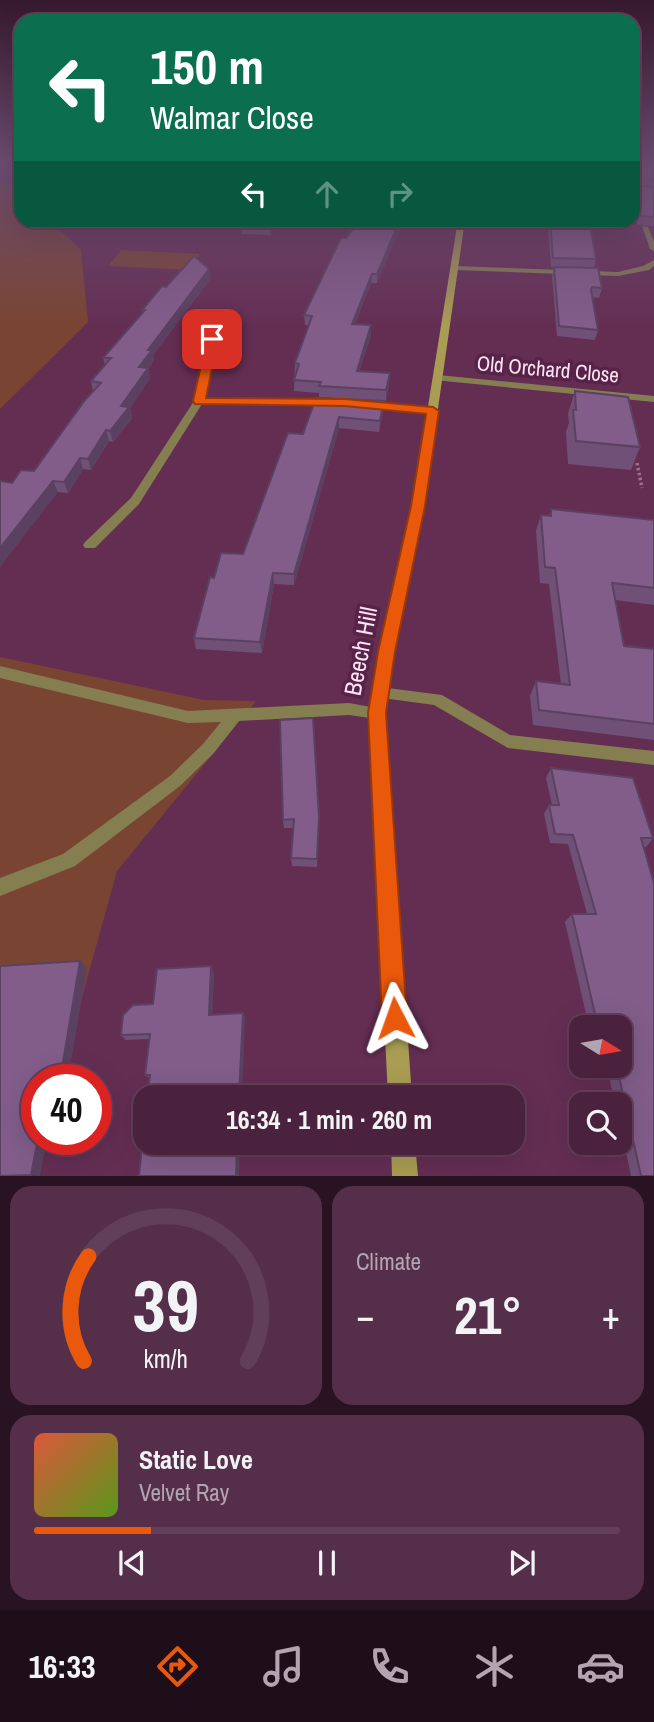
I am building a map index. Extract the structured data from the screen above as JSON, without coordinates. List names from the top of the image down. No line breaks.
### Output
{"streets":{"street":["Old Orchard Close","Beech Hill"]},"crossings":[["Old Orchard Close","Beech Hill"]],"north":"right","page":{"turn":["150 m","Walmar Close"],"limit":"40","trip":"16:34 · 1 min · 260 m","tile":"Climate","heat":["−","21°","+"],"song":["Static Love","Velvet Ray"],"tabs":"16:33","gauge":["39","km/h"]}}
